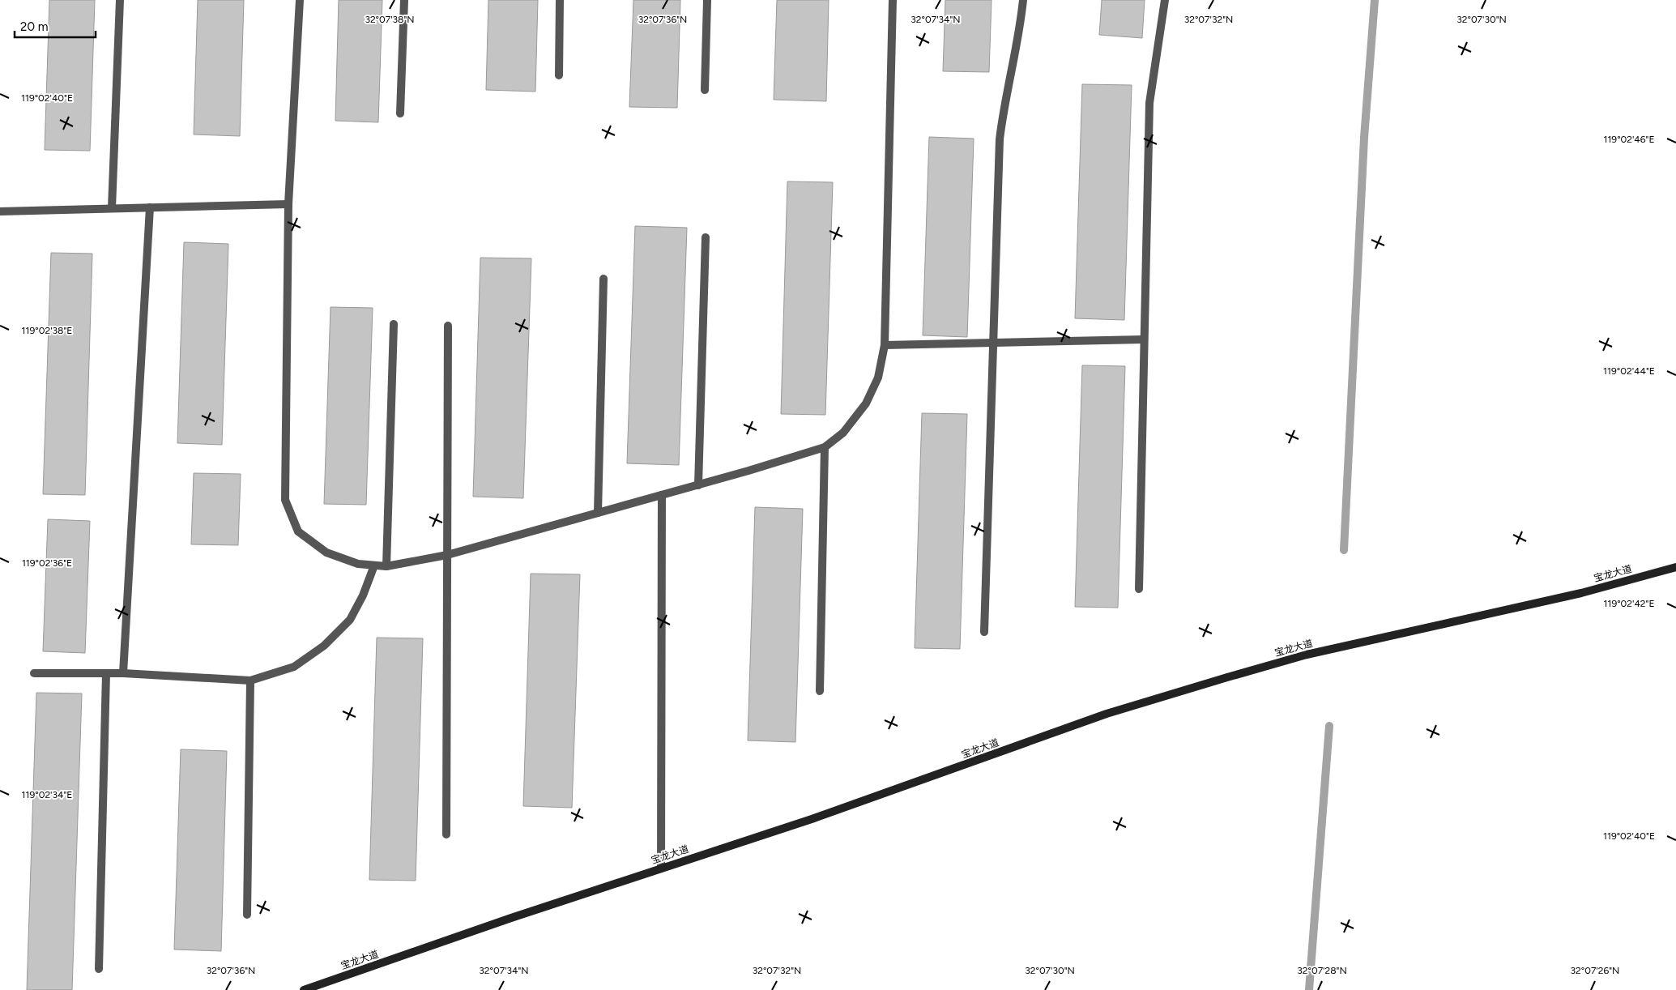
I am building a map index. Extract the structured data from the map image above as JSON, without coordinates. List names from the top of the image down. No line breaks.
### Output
{"streets":{"street":["宝龙大道"]},"scale_bar":"20 m","coordinates":["32°07'38\"N","32°07'36\"N","32°07'34\"N","32°07'32\"N","32°07'30\"N","119°02'40\"E","119°02'46\"E","119°02'38\"E","119°02'44\"E","119°02'36\"E","119°02'42\"E","119°02'34\"E","32°07'28\"N","32°07'26\"N"]}
